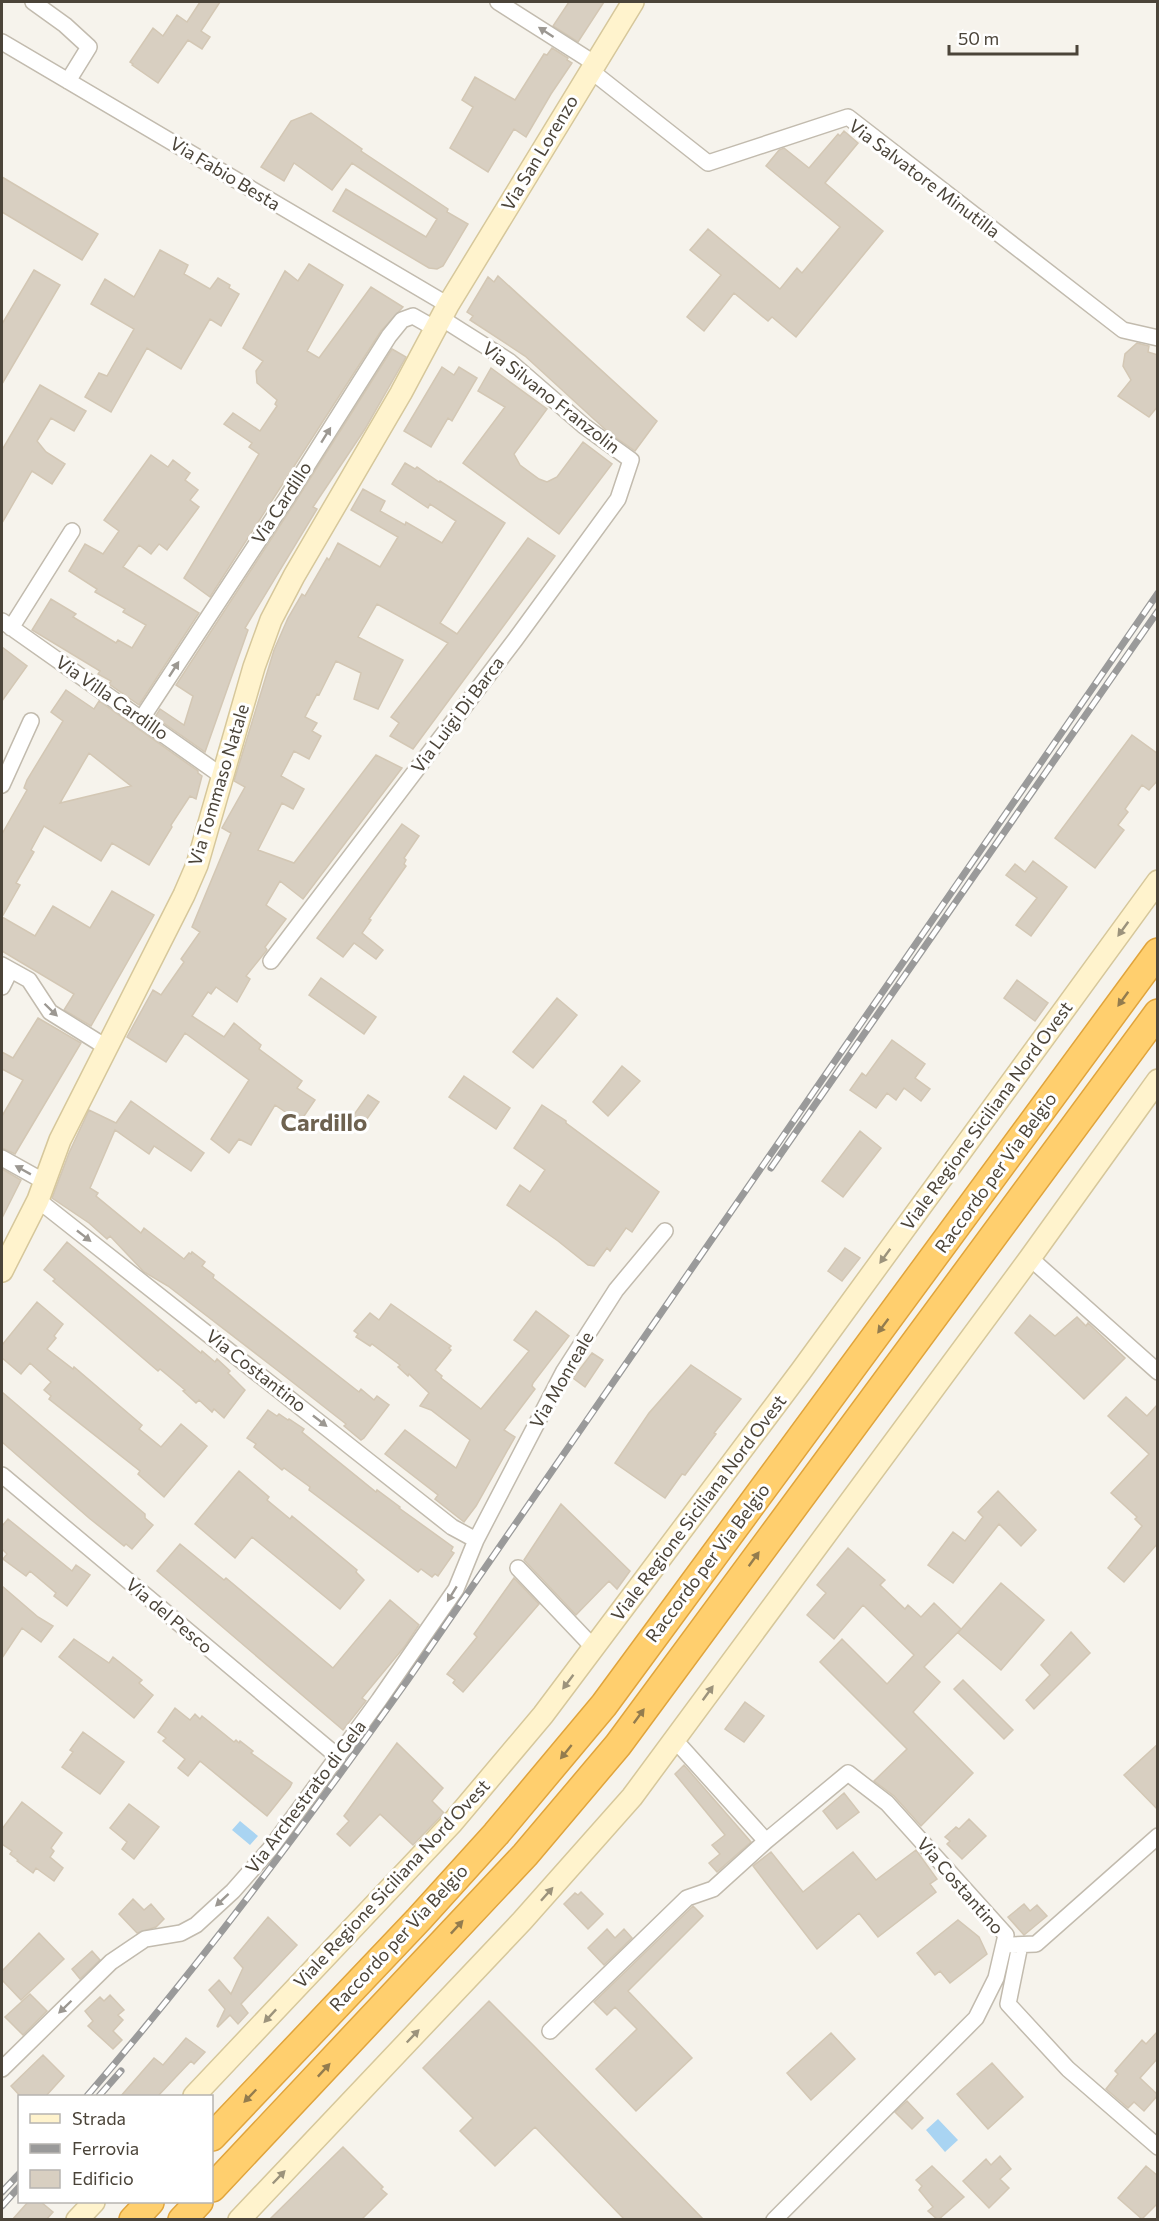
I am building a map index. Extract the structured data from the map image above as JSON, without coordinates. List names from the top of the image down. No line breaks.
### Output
{"streets":{"highway":["Raccordo per Via Belgio"],"street":["Via San Lorenzo","Via Fabio Besta","Via Salvatore Minutilla","Via Silvano Franzolin","Via Cardillo","Via Villa Cardillo","Via Luigi Di Barca","Via Tommaso Natale","Viale Regione Siciliana Nord Ovest","Via Costantino","Via Monreale","Via del Pesco","Via Archestrato di Gela"]},"crossings":[["Via San Lorenzo","Via Fabio Besta"],["Via San Lorenzo","Via Salvatore Minutilla"],["Via San Lorenzo","Via Silvano Franzolin"],["Via San Lorenzo","Via Cardillo"],["Via San Lorenzo","Via Tommaso Natale"],["Via Fabio Besta","Via Silvano Franzolin"],["Via Fabio Besta","Via Cardillo"],["Via Fabio Besta","Via Tommaso Natale"],["Via Silvano Franzolin","Via Cardillo"],["Via Silvano Franzolin","Via Luigi Di Barca"],["Via Silvano Franzolin","Via Tommaso Natale"],["Via Cardillo","Via Villa Cardillo"],["Via Cardillo","Via Tommaso Natale"],["Via Villa Cardillo","Via Tommaso Natale"],["Via Tommaso Natale","Via Costantino"],["Via Costantino","Via Monreale"],["Via Costantino","Via Archestrato di Gela"],["Via Monreale","Via Archestrato di Gela"],["Via del Pesco","Via Archestrato di Gela"]],"one_way":["Via Cardillo","Via Costantino","Via Archestrato di Gela"],"districts":["Cardillo"],"legend":["Strada","Ferrovia","Edificio"],"scale_bar":"50 m"}
